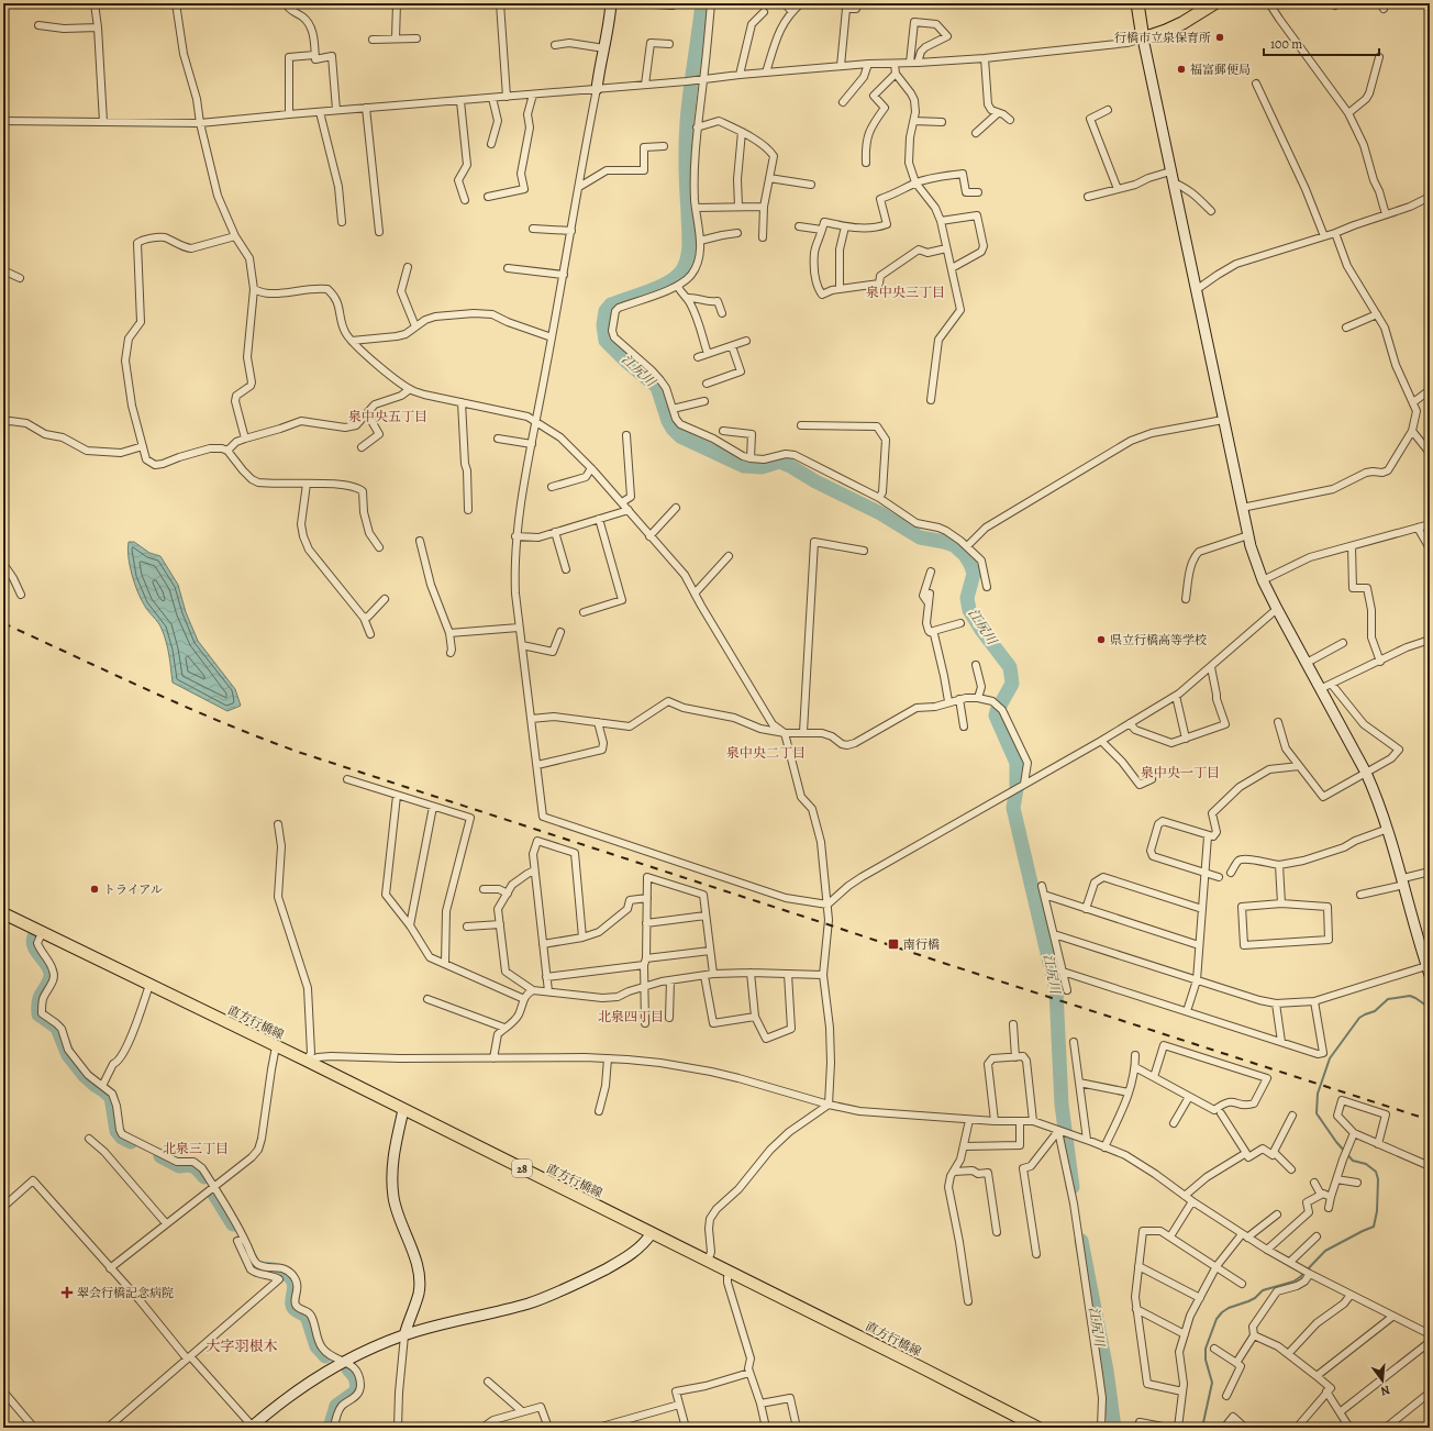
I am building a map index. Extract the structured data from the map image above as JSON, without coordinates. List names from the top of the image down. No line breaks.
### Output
{"streets":{"main road":["直方行橋線","28"]},"districts":["泉中央三丁目","泉中央五丁目","泉中央二丁目","泉中央一丁目","北泉四丁目","北泉三丁目","大字羽根木"],"water":["江尻川"],"places":{"other":["行橋市立泉保育所","福富郵便局","県立行橋高等学校","トライアル"],"transit":["南行橋"],"health":["翠会行橋記念病院"]},"scale_bar":"100 m","north":"bottom"}
